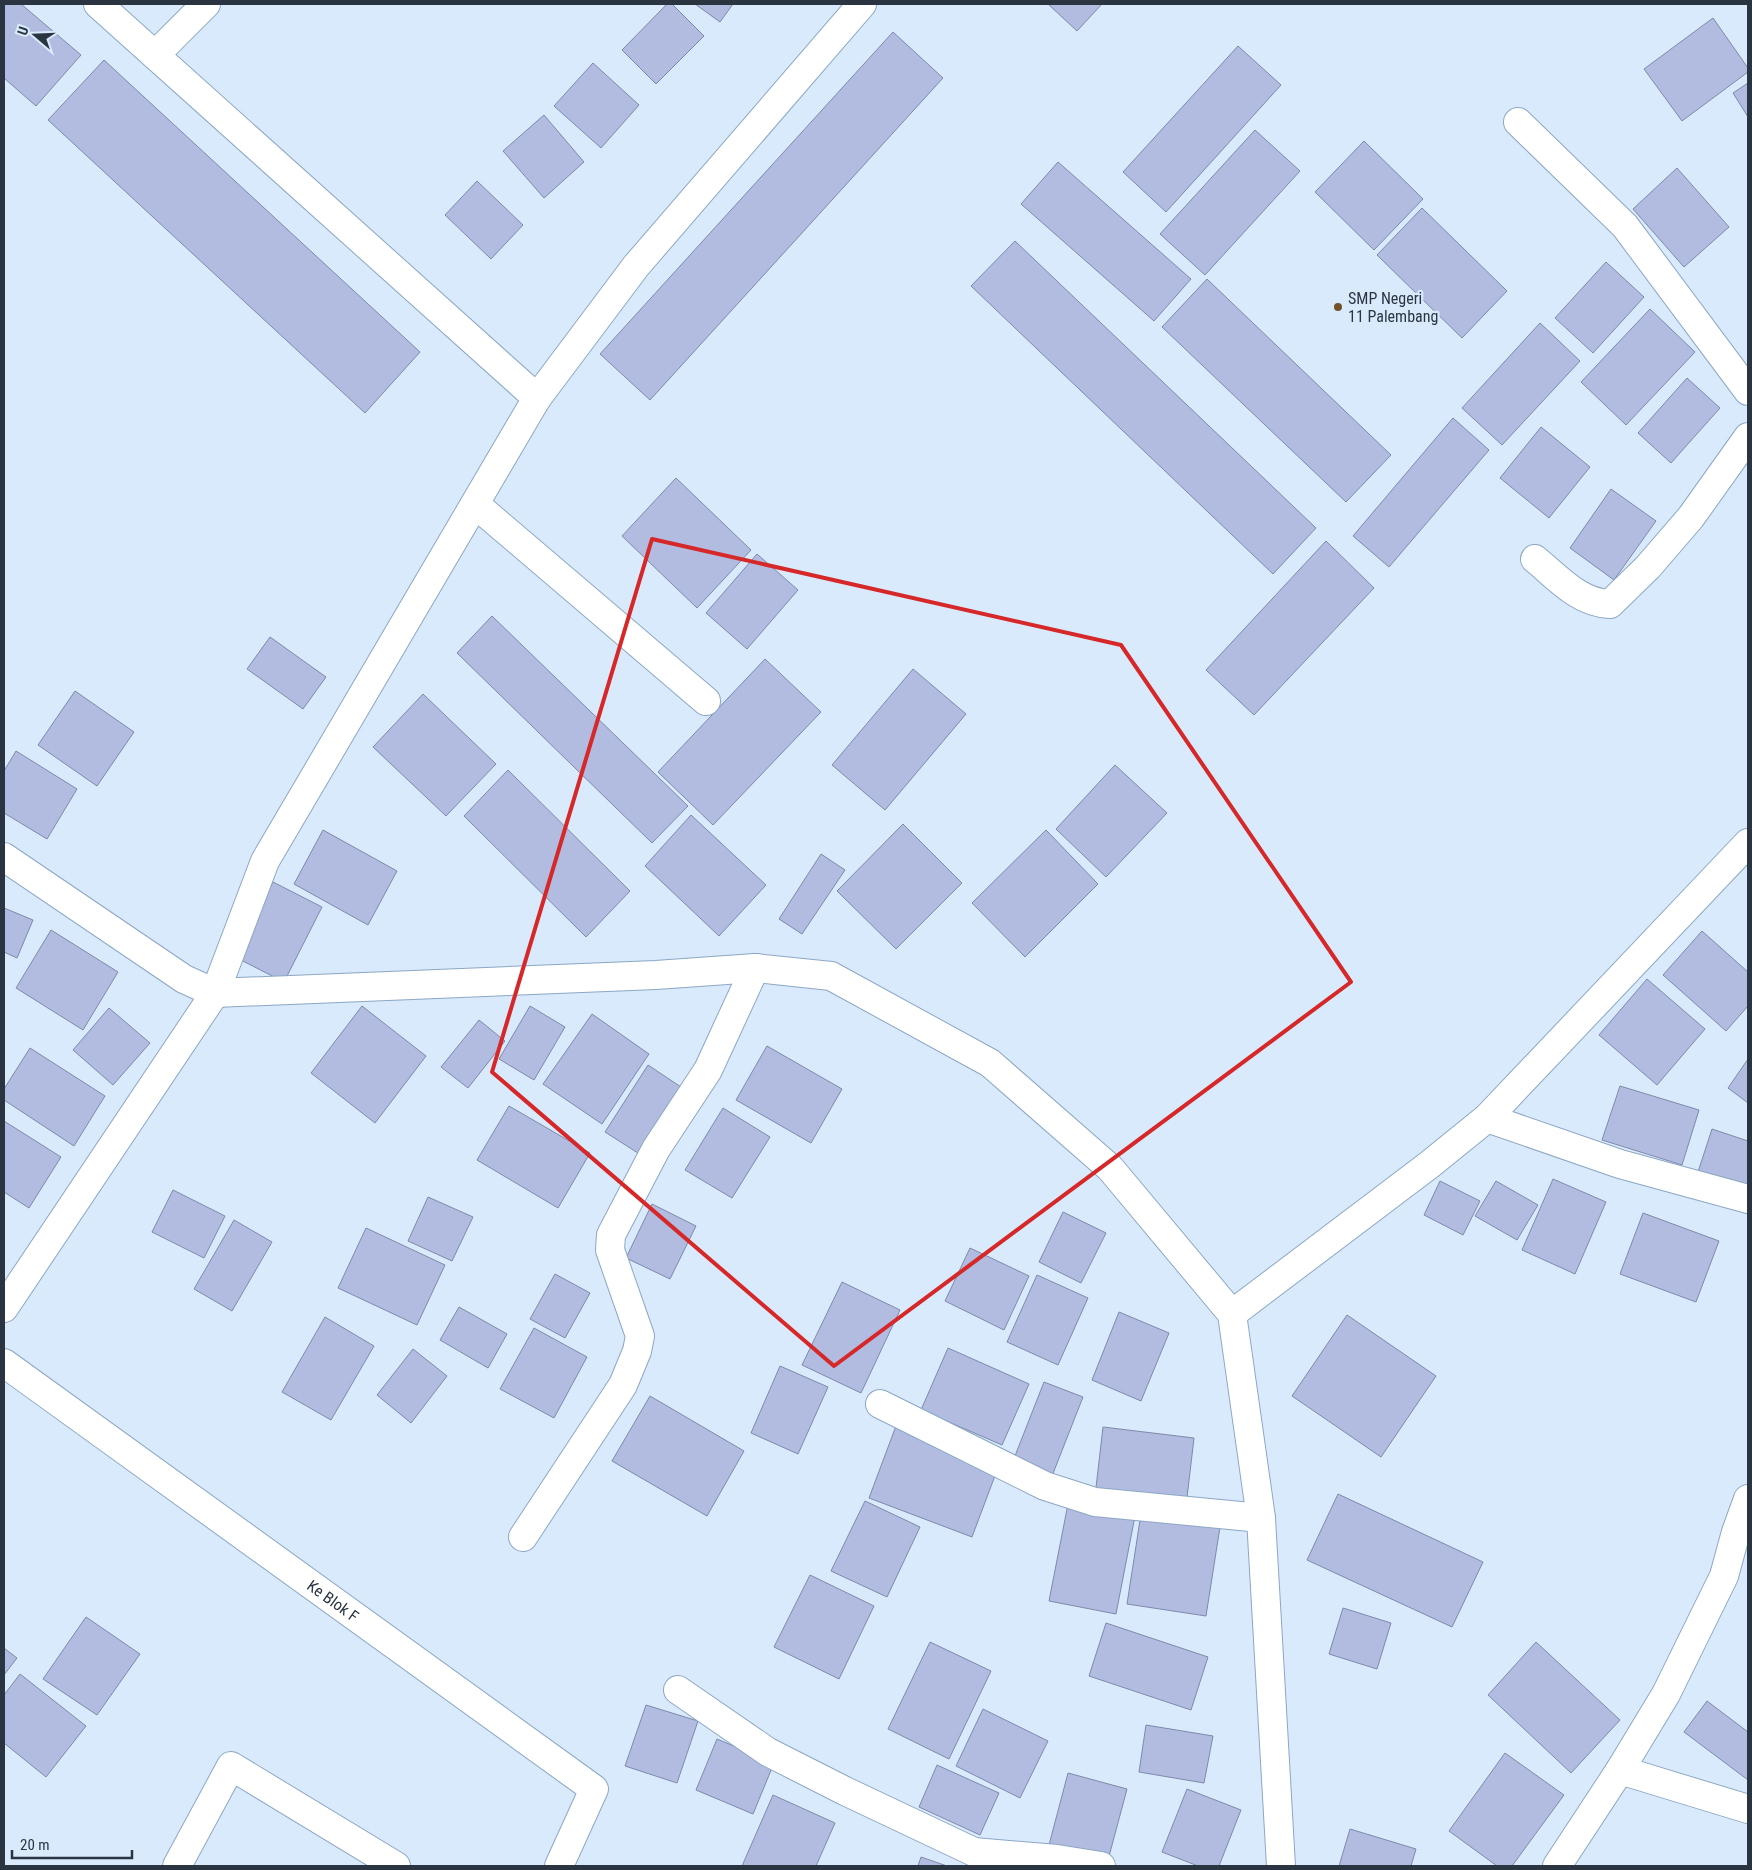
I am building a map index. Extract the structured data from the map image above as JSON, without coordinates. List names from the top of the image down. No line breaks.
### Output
{"streets":{"street":["Ke Blok F"]},"places":["SMP Negeri 11 Palembang"],"scale_bar":"20 m","north":"left"}
